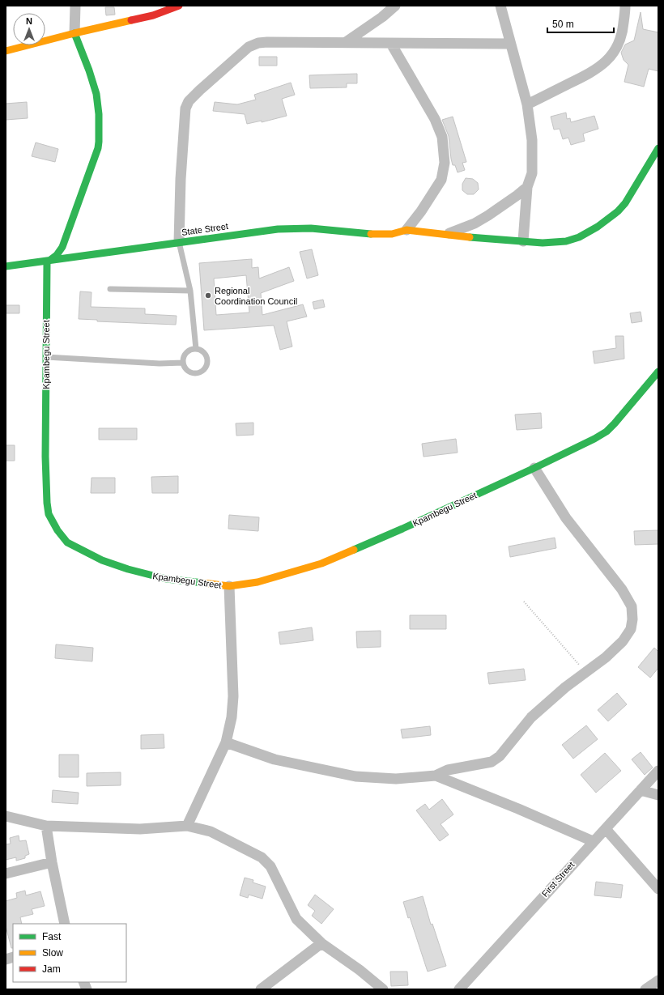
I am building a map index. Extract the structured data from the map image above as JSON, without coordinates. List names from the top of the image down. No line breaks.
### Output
{"streets":{"street":["State Street","Kpambegu Street","First Street"]},"crossings":[["State Street","Kpambegu Street"]],"places":["Regional Coordination Council"],"legend":["Fast","Slow","Jam"],"scale_bar":"50 m","north":"top"}
